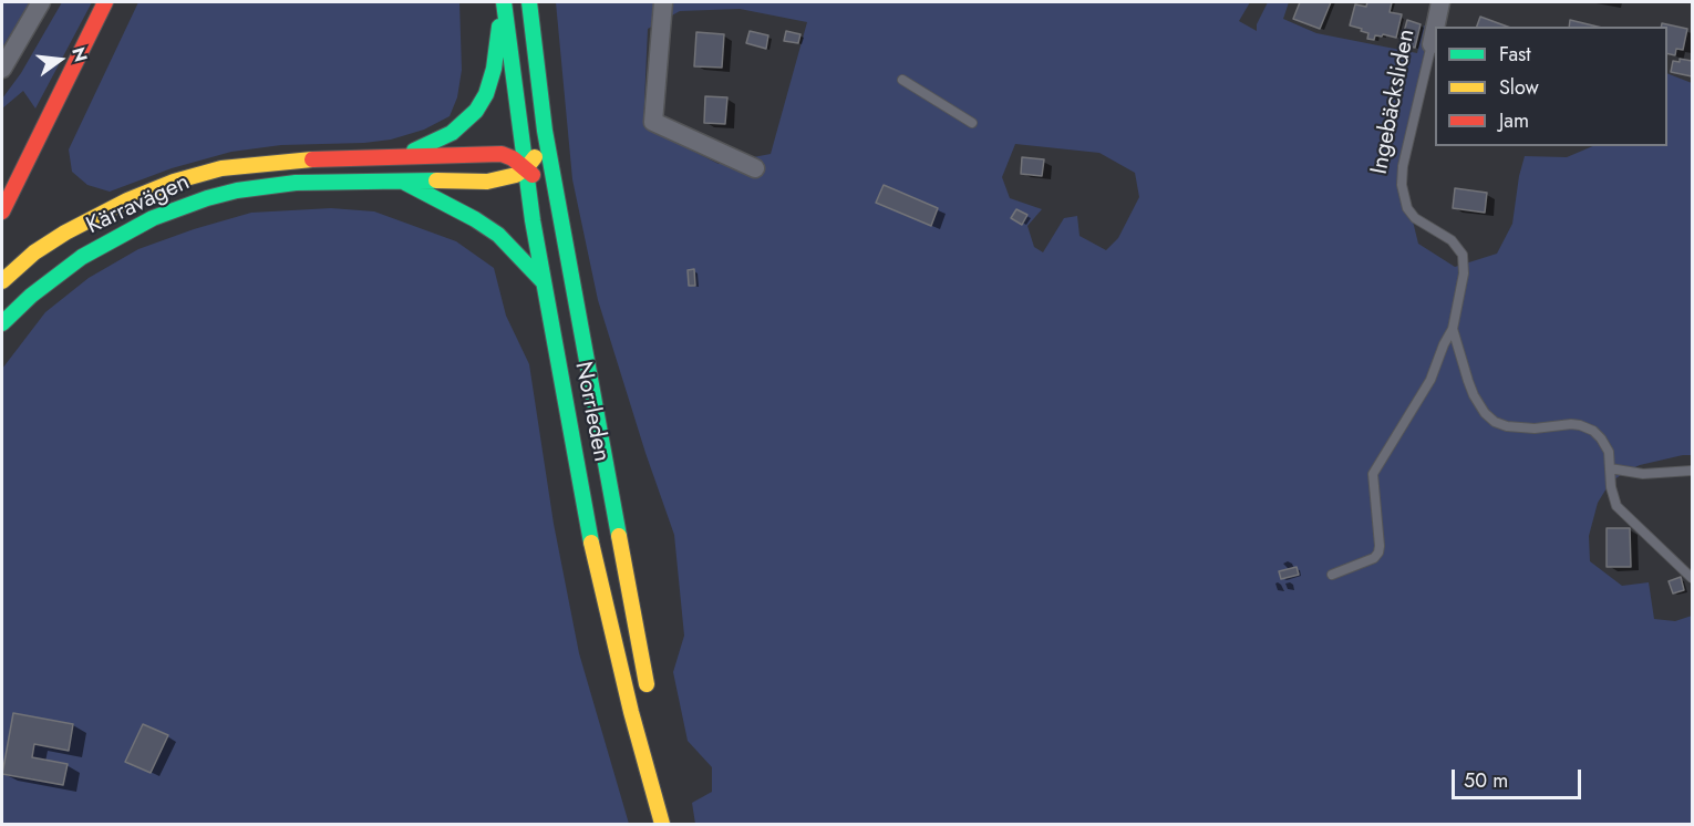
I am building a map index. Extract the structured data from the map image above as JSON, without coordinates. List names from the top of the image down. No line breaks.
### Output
{"streets":{"main road":["Kärravägen","Norrleden"],"street":["Ingebäcksliden"]},"crossings":[["Kärravägen","Norrleden"]],"legend":["Fast","Slow","Jam"],"scale_bar":"50 m","north":"right"}
